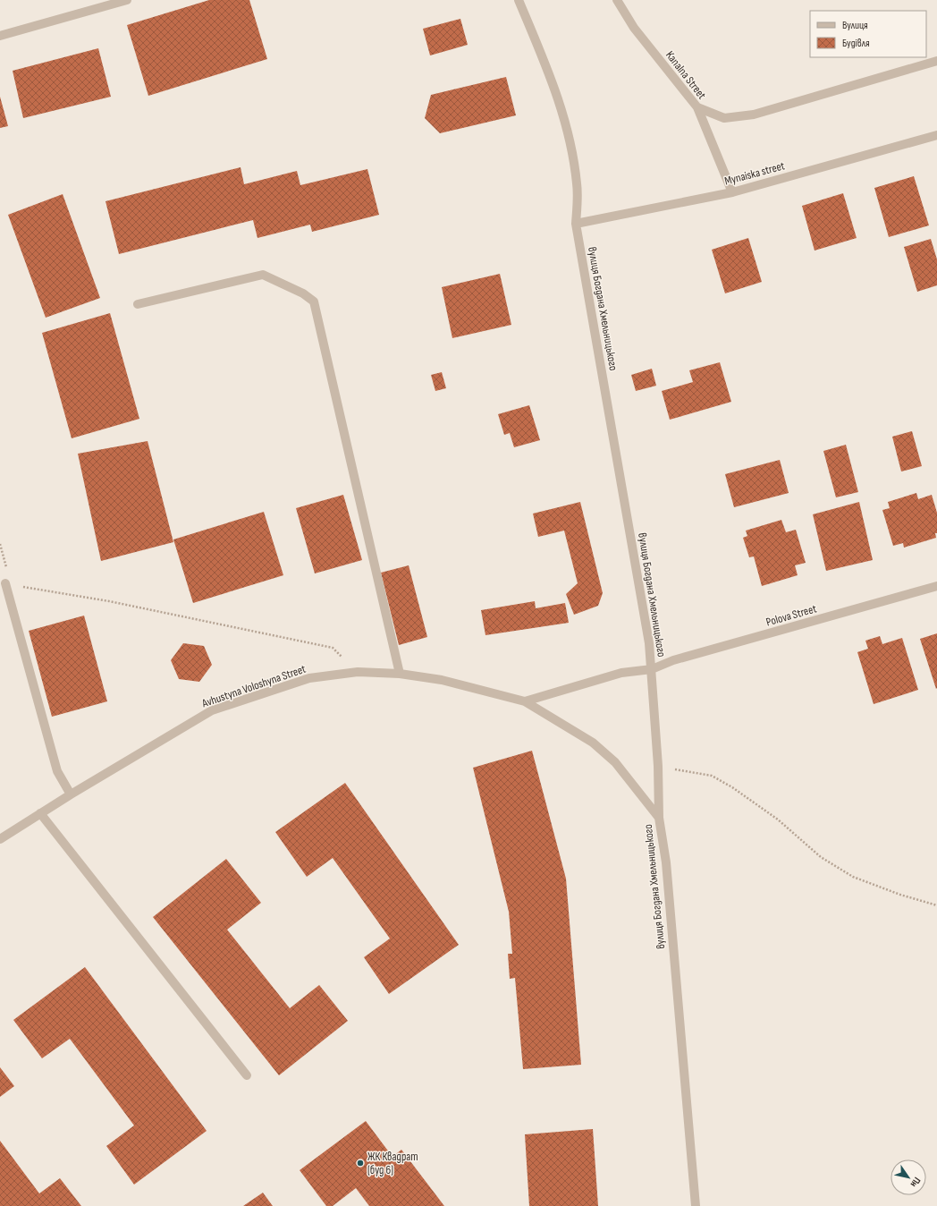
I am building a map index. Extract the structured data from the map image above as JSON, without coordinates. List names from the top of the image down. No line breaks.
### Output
{"streets":{"street":["Kanalna Street","Mynaiska street","вулиця Богдана Хмельницького","Polova Street","Avhustyna Voloshyna Street"]},"crossings":[["Kanalna Street","Mynaiska street"],["Mynaiska street","вулиця Богдана Хмельницького"],["вулиця Богдана Хмельницького","Polova Street"],["вулиця Богдана Хмельницького","Avhustyna Voloshyna Street"]],"places":["ЖК Квадрат (буд 6)"],"legend":["Вулиця","Будівля"],"north":"bottom right"}
